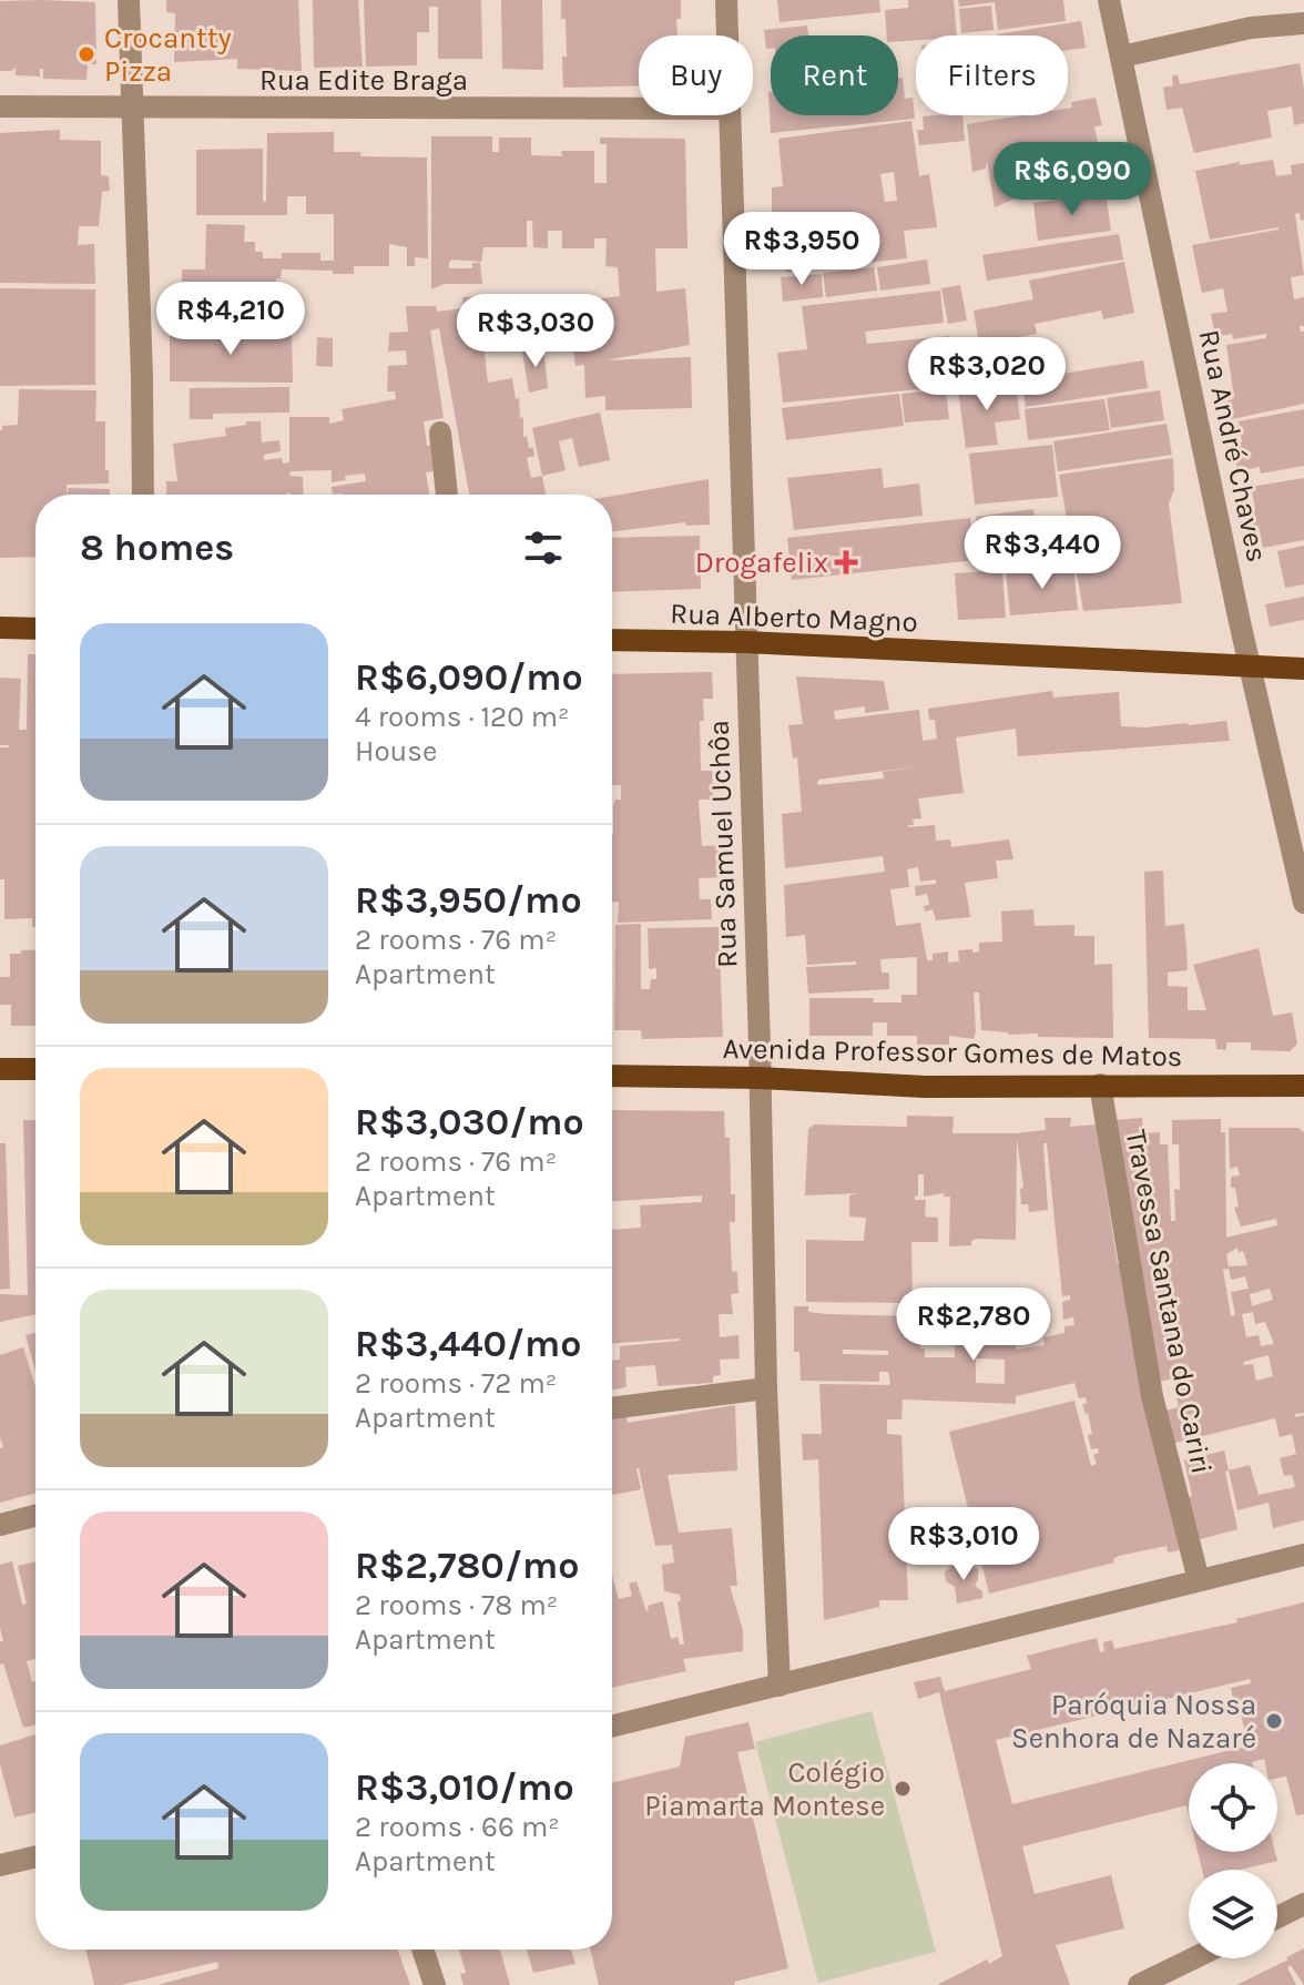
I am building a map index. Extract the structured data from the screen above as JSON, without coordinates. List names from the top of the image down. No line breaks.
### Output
{"streets":{"main road":["Rua Alberto Magno","Avenida Professor Gomes de Matos"],"street":["Rua Edite Braga","Rua André Chaves","Rua Samuel Uchôa","Travessa Santana do Cariri"]},"crossings":[["Rua André Chaves","Rua Alberto Magno"],["Rua Alberto Magno","Rua Samuel Uchôa"],["Rua Samuel Uchôa","Avenida Professor Gomes de Matos"],["Avenida Professor Gomes de Matos","Travessa Santana do Cariri"]],"places":{"other":["Crocantty Pizza","Paróquia Nossa Senhora de Nazaré","Colégio Piamarta Montese"],"health":["Drogafelix"]},"page":{"chip":["Buy","Rent","Filters"],"price":["R$6,090","R$3,950","R$4,210","R$3,030","R$3,020","R$3,440","R$2,780","R$3,010"],"heading":"8 homes","list":[{"name":"R$6,090/mo","note":"4 rooms · 120 m² · House"},{"name":"R$3,950/mo","note":"2 rooms · 76 m² · Apartment"},{"name":"R$3,030/mo","note":"2 rooms · 76 m² · Apartment"},{"name":"R$3,440/mo","note":"2 rooms · 72 m² · Apartment"},{"name":"R$2,780/mo","note":"2 rooms · 78 m² · Apartment"},{"name":"R$3,010/mo","note":"2 rooms · 66 m² · Apartment"}]}}
